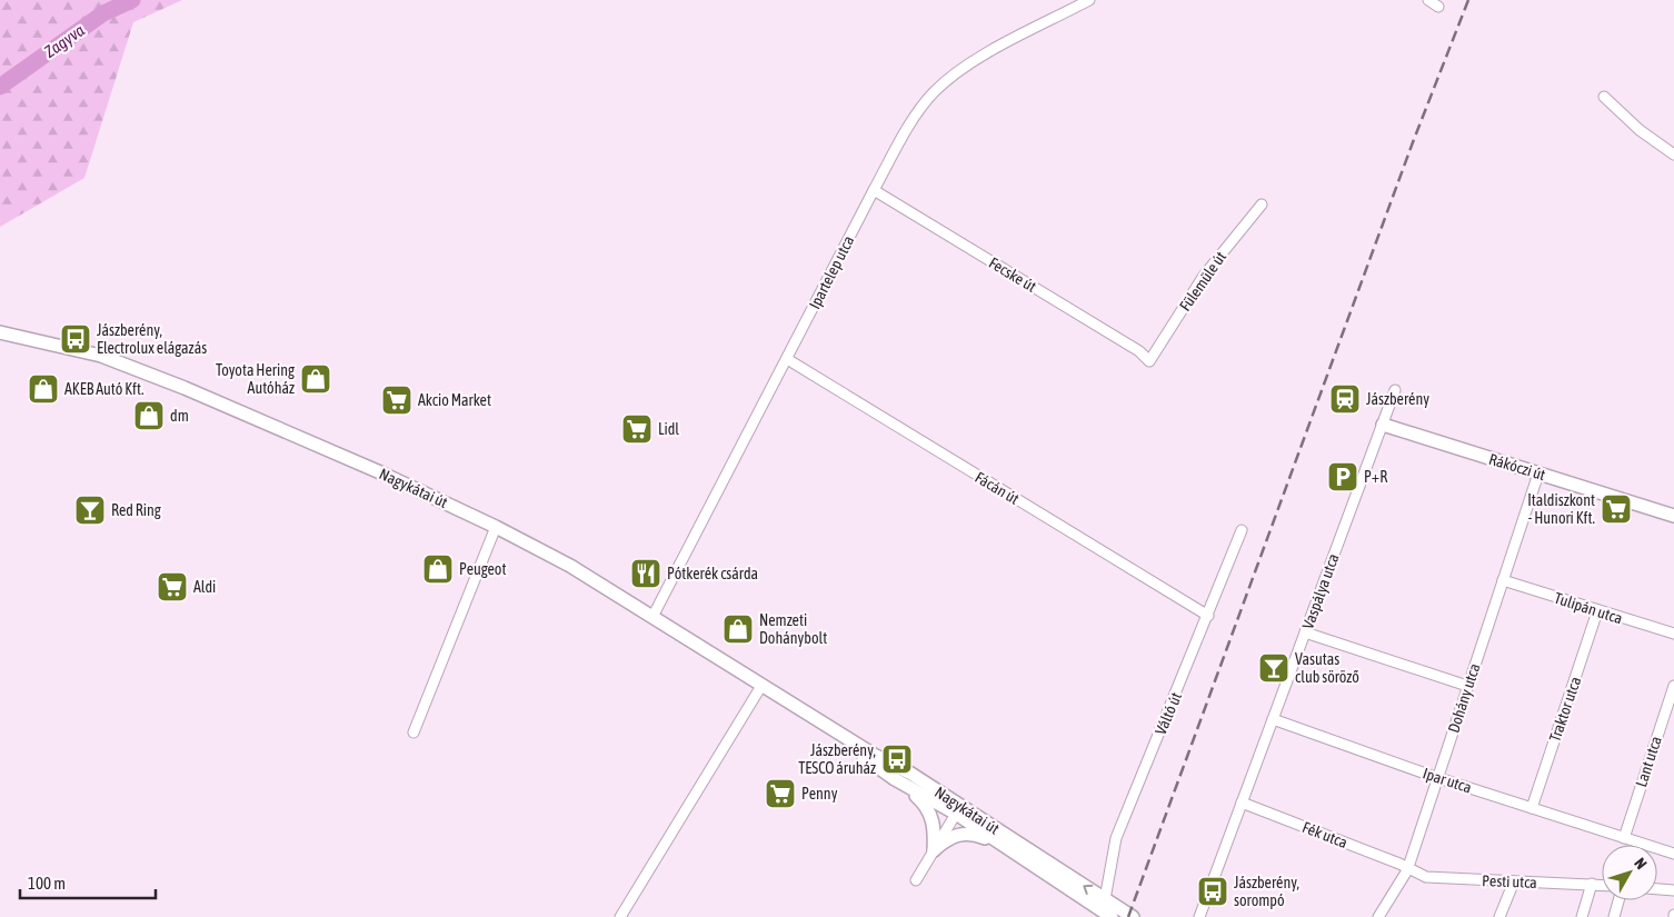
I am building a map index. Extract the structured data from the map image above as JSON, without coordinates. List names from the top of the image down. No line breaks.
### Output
{"streets":{"street":["Ipartelep utca","Fecske út","Fülemüle út","Rákóczi út","Nagykátai út","Fácán út","Vaspálya utca","Tulipán utca","Dohány utca","Traktor utca","Váltó út","Lant utca","Ipar utca","Fék utca","Pesti utca"]},"crossings":[["Ipartelep utca","Fecske út"],["Ipartelep utca","Nagykátai út"],["Ipartelep utca","Fácán út"],["Fecske út","Fülemüle út"],["Rákóczi út","Vaspálya utca"],["Rákóczi út","Dohány utca"],["Nagykátai út","Váltó út"],["Fácán út","Váltó út"],["Vaspálya utca","Ipar utca"],["Vaspálya utca","Fék utca"],["Tulipán utca","Dohány utca"],["Tulipán utca","Traktor utca"],["Dohány utca","Ipar utca"],["Dohány utca","Fék utca"],["Dohány utca","Pesti utca"],["Traktor utca","Ipar utca"],["Lant utca","Ipar utca"],["Fék utca","Pesti utca"]],"water":["Zagyva"],"places":{"bus stop":["Jászberény, Electrolux elágazás","Jászberény, TESCO áruház","Jászberény, sorompó"],"shop":["Toyota Hering Autóház","AKEB Autó Kft.","dm","Peugeot","Nemzeti Dohánybolt"],"station":["Jászberény"],"supermarket":["Akcio Market","Lidl","Italdiszkont - Hunori Kft.","Aldi","Penny"],"parking":["P+R"],"bar":["Red Ring","Vasutas club söröző"],"restaurant":["Pótkerék csárda"]},"scale_bar":"100 m","north":"top right"}
